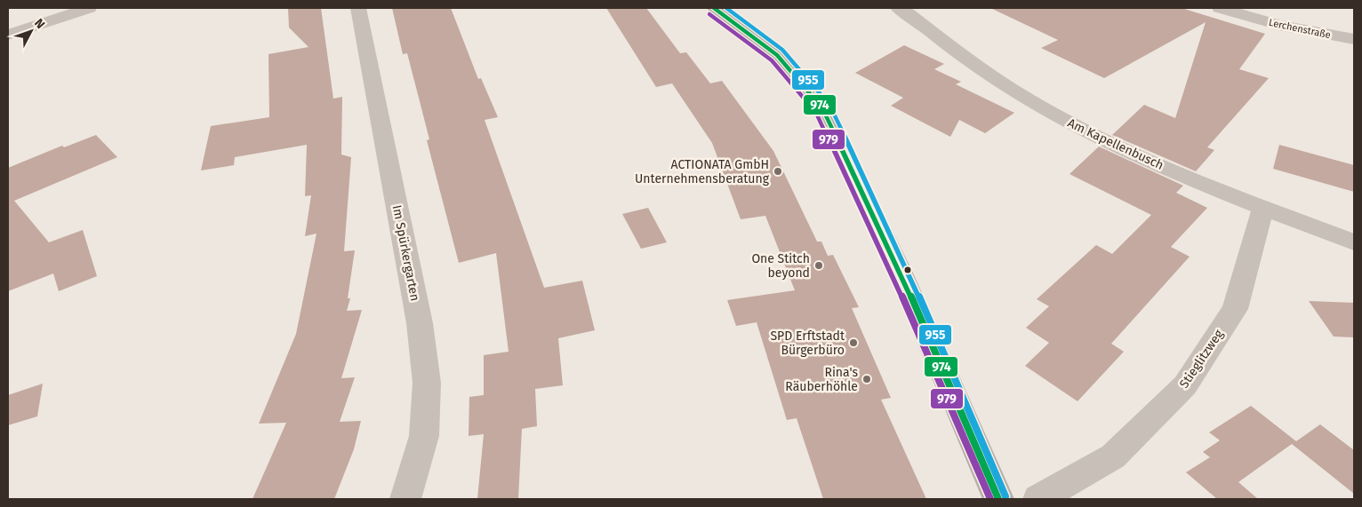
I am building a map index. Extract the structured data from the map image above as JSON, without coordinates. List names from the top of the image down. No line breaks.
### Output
{"streets":{"street":["Lerchenstraße","Am Kapellenbusch","Im Spürkergarten","Stieglitzweg"]},"crossings":[["Am Kapellenbusch","Stieglitzweg"]],"places":["ACTIONATA GmbH Unternehmensberatung","One Stitch beyond","SPD Erftstadt Bürgerbüro","Rina's Räuberhöhle"],"lines":["transit line 974","transit line 955","transit line 979"],"north":"top right"}
